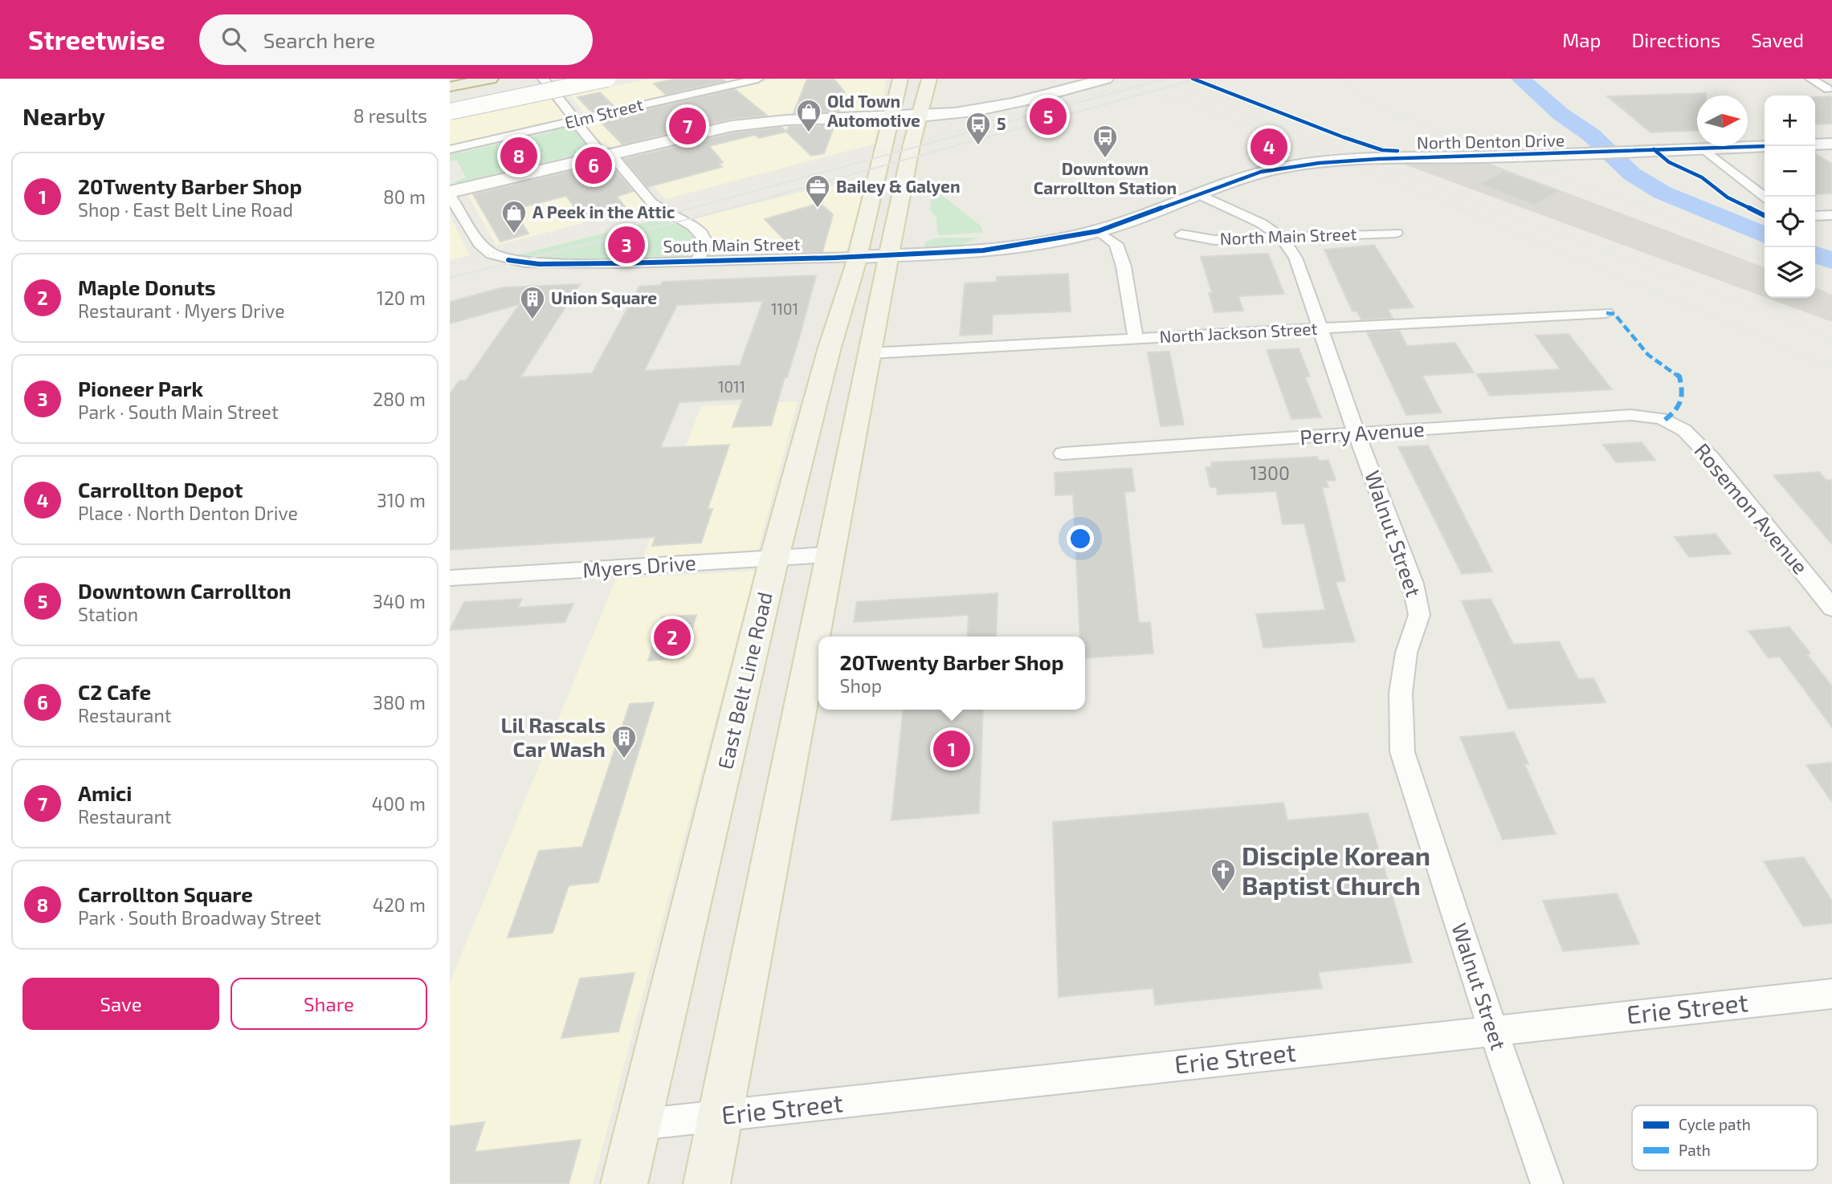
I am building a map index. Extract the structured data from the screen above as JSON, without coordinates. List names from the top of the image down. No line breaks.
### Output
{"streets":{"main road":["East Belt Line Road"],"street":["Elm Street","North Denton Drive","North Main Street","South Main Street","North Jackson Street","Perry Avenue","Rosemon Avenue","Walnut Street","Myers Drive","Erie Street"]},"crossings":[["North Denton Drive","South Main Street"],["North Denton Drive","Walnut Street"],["North Main Street","Walnut Street"],["South Main Street","East Belt Line Road"],["North Jackson Street","Walnut Street"],["Perry Avenue","Rosemon Avenue"],["Perry Avenue","Walnut Street"],["Walnut Street","Erie Street"],["Myers Drive","East Belt Line Road"],["East Belt Line Road","Erie Street"]],"places":{"shop":["Old Town Automotive","A Peek in the Attic"],"bus stop":["5","Downtown Carrollton Station"],"office":["Bailey & Galyen"],"building":["Union Square","Lil Rascals Car Wash"],"church":["Disciple Korean Baptist Church"]},"house_numbers":["1101","1011","1300"],"legend":["Cycle path","Path"],"north":"right","page":{"header":"Streetwise","search":"Search here","nav":["Map","Directions","Saved"],"heading":["Nearby","8 results"],"pins":["5","7","4","8","6","3","2","1"],"map_buttons":["+","−"],"list":[{"mark":"1","name":"20Twenty Barber Shop","note":"Shop · East Belt Line Road","value":"80 m"},{"mark":"2","name":"Maple Donuts","note":"Restaurant · Myers Drive","value":"120 m"},{"mark":"3","name":"Pioneer Park","note":"Park · South Main Street","value":"280 m"},{"mark":"4","name":"Carrollton Depot","note":"Place · North Denton Drive","value":"310 m"},{"mark":"5","name":"Downtown Carrollton","note":"Station","value":"340 m"},{"mark":"6","name":"C2 Cafe","note":"Restaurant","value":"380 m"},{"mark":"7","name":"Amici","note":"Restaurant","value":"400 m"},{"mark":"8","name":"Carrollton Square","note":"Park · South Broadway Street","value":"420 m"}],"popup":["20Twenty Barber Shop","Shop"],"buttons":["Save","Share"]}}
